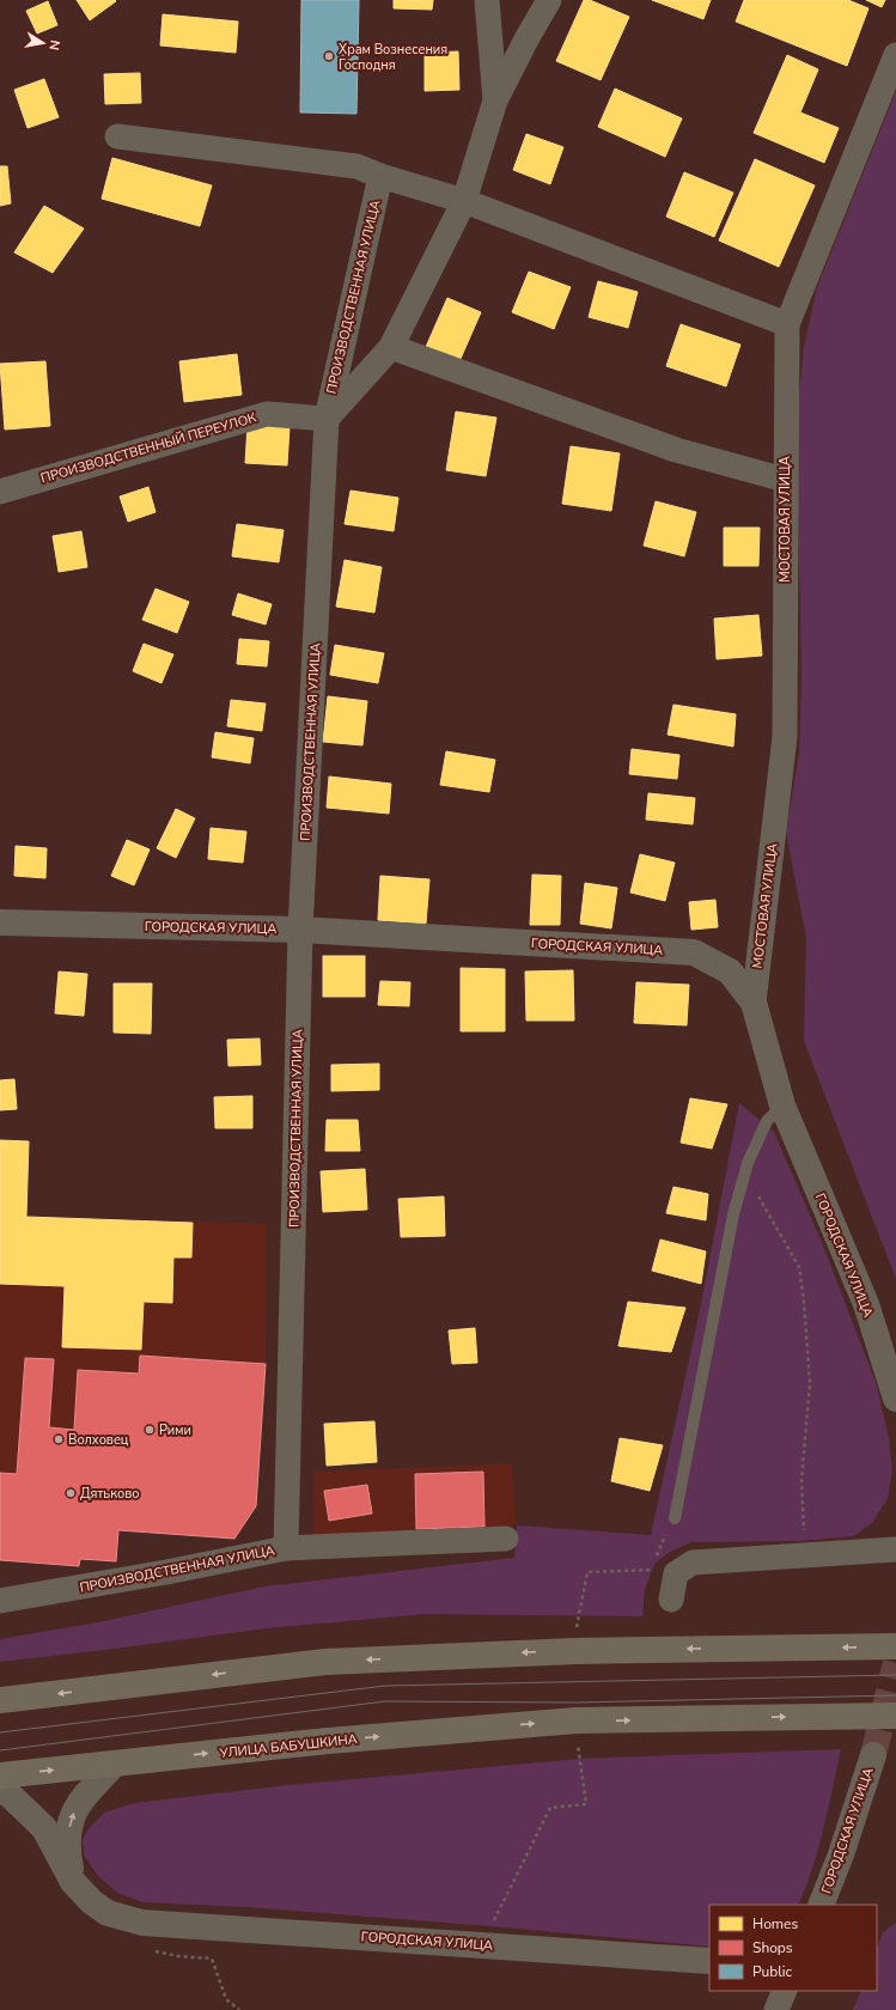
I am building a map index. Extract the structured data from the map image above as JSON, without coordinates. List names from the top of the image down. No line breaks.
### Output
{"streets":{"main road":["УЛИЦА БАБУШКИНА"],"street":["ПРОИЗВОДСТВЕННАЯ УЛИЦА","ПРОИЗВОДСТВЕННЫЙ ПЕРЕУЛОК","МОСТОВАЯ УЛИЦА","ГОРОДСКАЯ УЛИЦА"]},"crossings":[["ПРОИЗВОДСТВЕННАЯ УЛИЦА","ПРОИЗВОДСТВЕННЫЙ ПЕРЕУЛОК"],["ПРОИЗВОДСТВЕННАЯ УЛИЦА","ГОРОДСКАЯ УЛИЦА"],["МОСТОВАЯ УЛИЦА","ГОРОДСКАЯ УЛИЦА"]],"places":["Храм Вознесения Господня","Рими","Волховец","Дятьково"],"legend":["Homes","Shops","Public"],"north":"right"}
